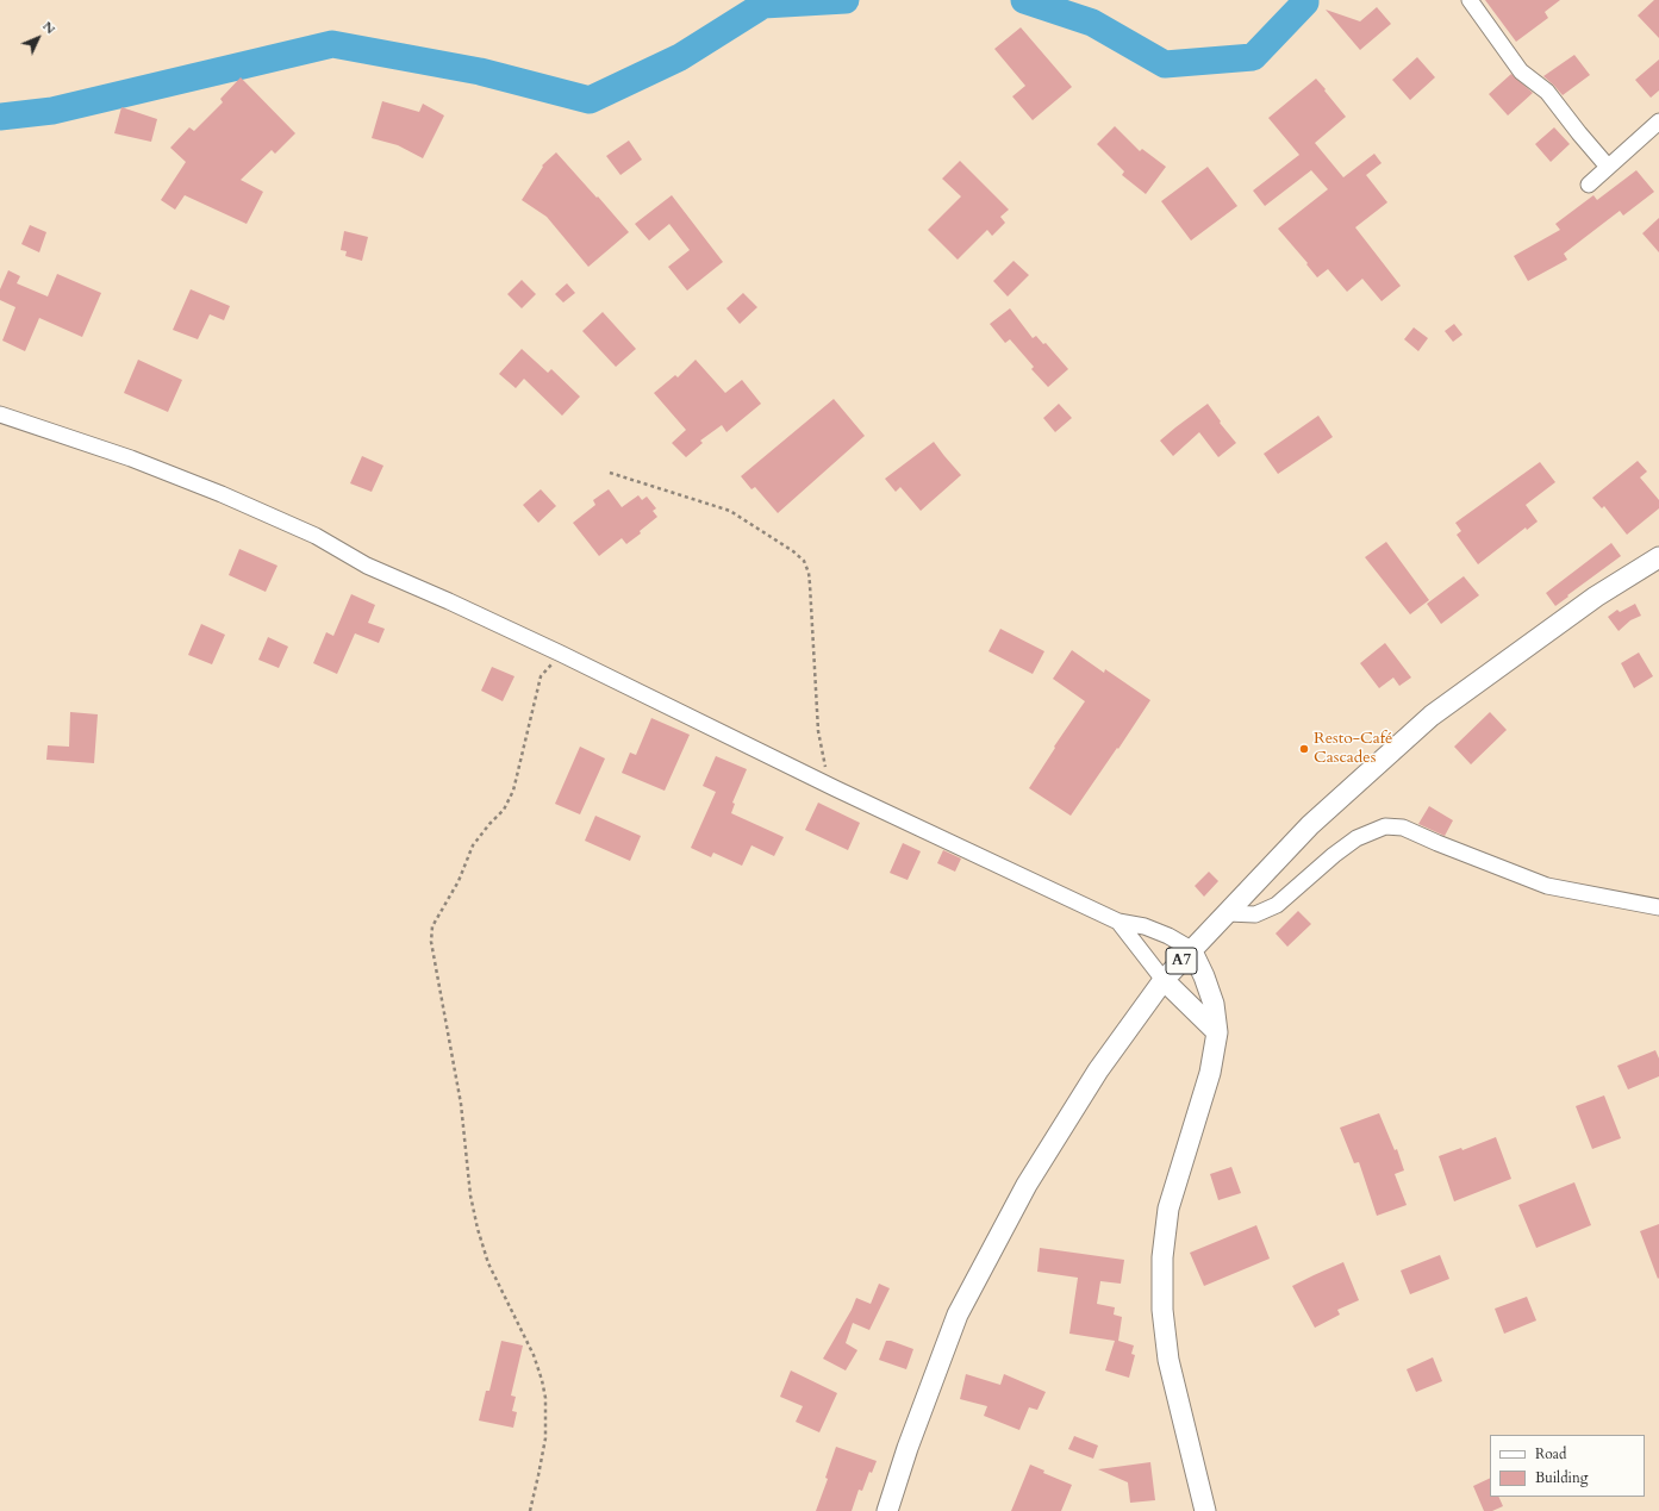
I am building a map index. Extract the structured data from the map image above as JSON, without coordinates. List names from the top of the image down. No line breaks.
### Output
{"streets":{"main road":["A7"]},"places":["Resto-Café Cascades"],"legend":["Road","Building"],"north":"top right"}
